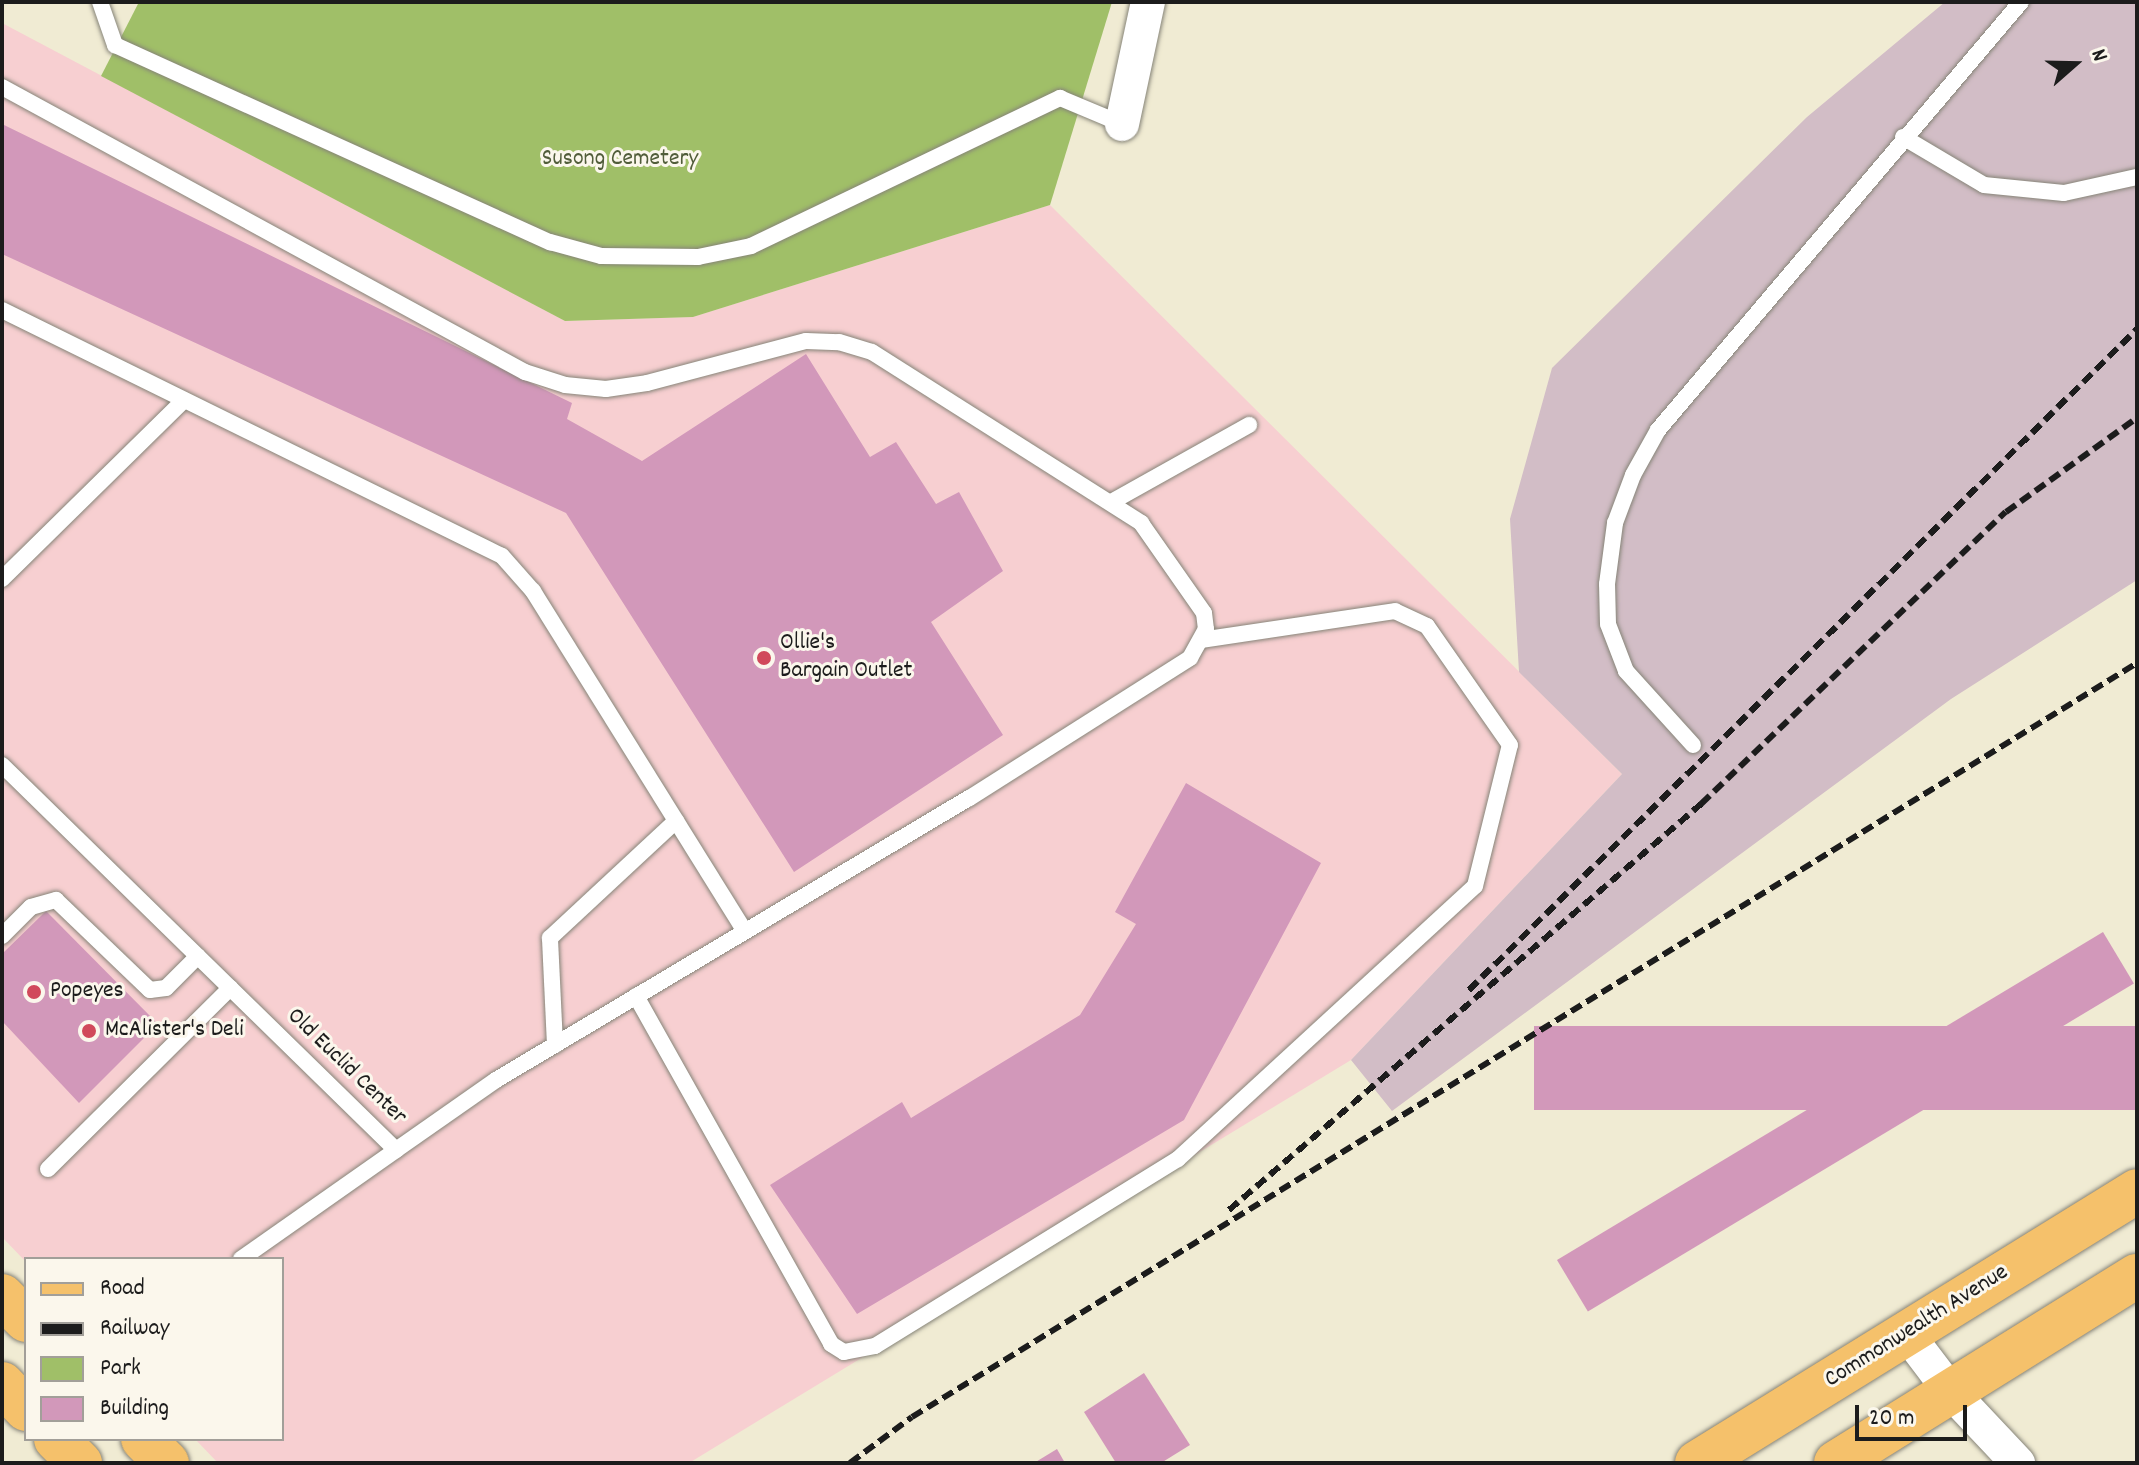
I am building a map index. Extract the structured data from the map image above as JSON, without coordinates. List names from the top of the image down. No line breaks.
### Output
{"streets":{"main road":["Commonwealth Avenue"],"lane":["Old Euclid Center"]},"parks":["Susong Cemetery"],"places":["Ollie's Bargain Outlet","Popeyes","McAlister's Deli"],"legend":["Road","Railway","Park","Building"],"scale_bar":"20 m","north":"right"}
